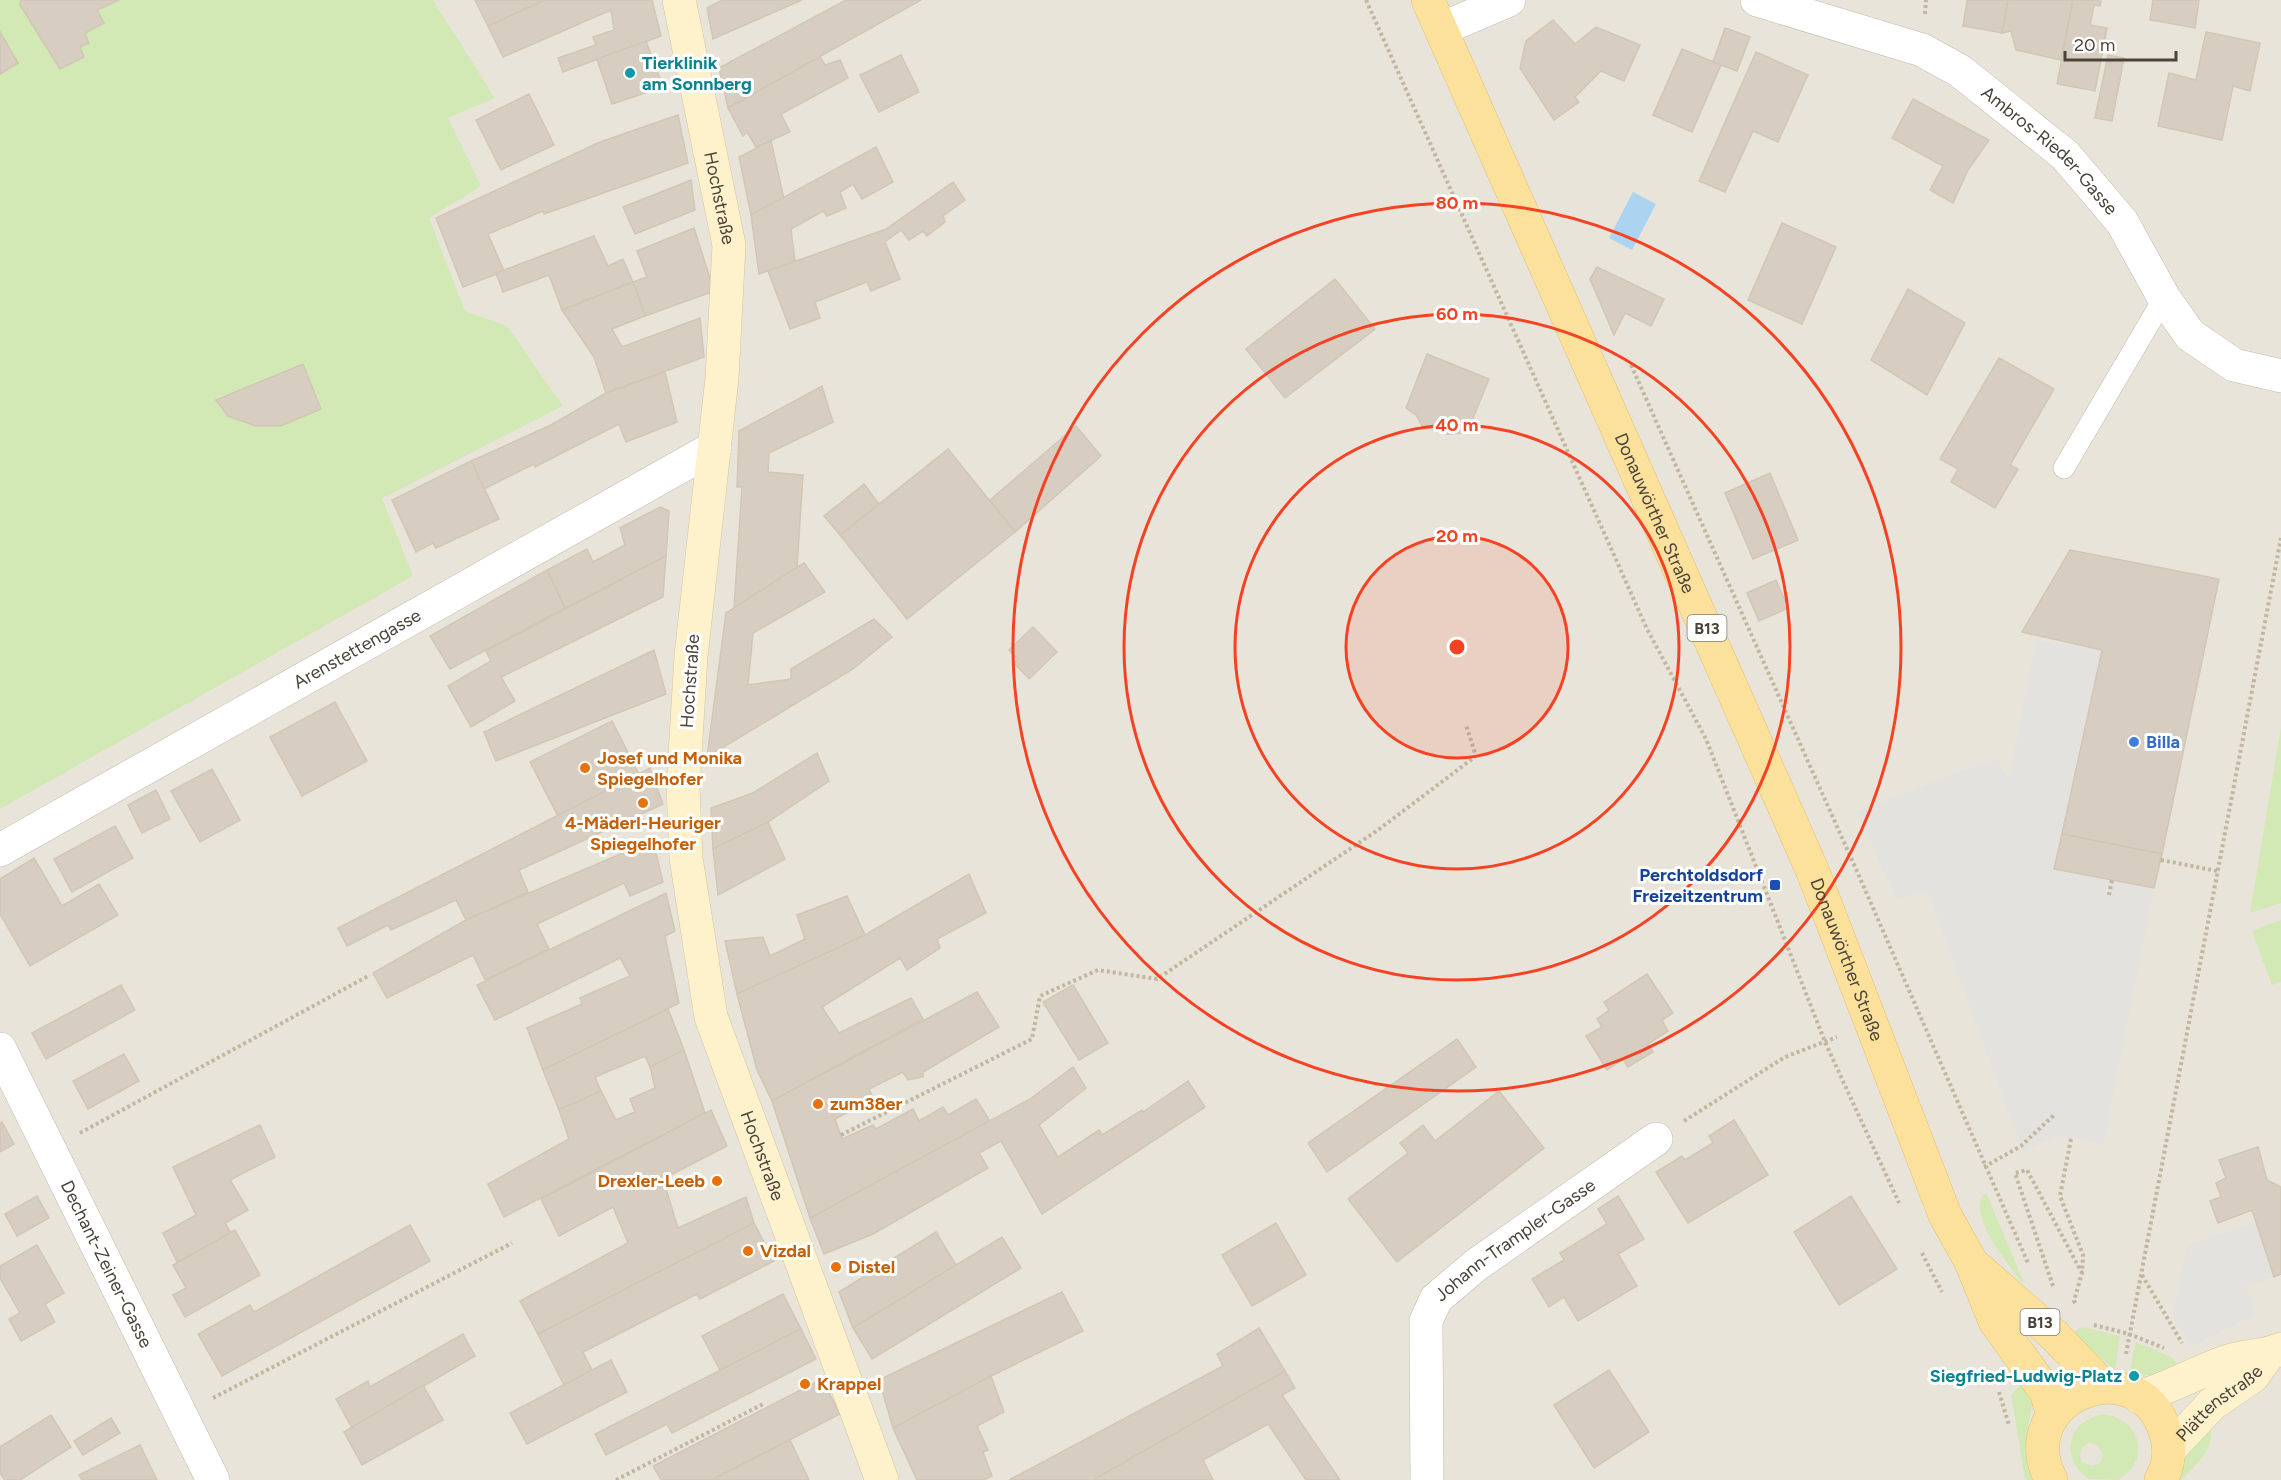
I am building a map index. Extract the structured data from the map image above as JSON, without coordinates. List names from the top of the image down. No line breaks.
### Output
{"streets":{"main road":["Hochstraße","Donauwörther Straße","B13","Plättenstraße"],"street":["Ambros-Rieder-Gasse","Arenstettengasse","Johann-Trampler-Gasse","Dechant-Zeiner-Gasse"]},"crossings":[["Hochstraße","Arenstettengasse"]],"places":{"other":["Tierklinik am Sonnberg","Billa","Josef und Monika Spiegelhofer","4-Mäderl-Heuriger Spiegelhofer","zum38er","Drexler-Leeb","Vizdal","Distel","Siegfried-Ludwig-Platz","Krappel"],"transit":["Perchtoldsdorf Freizeitzentrum"]},"scale_bar":"20 m","rings":["80 m","60 m","40 m","20 m"]}
